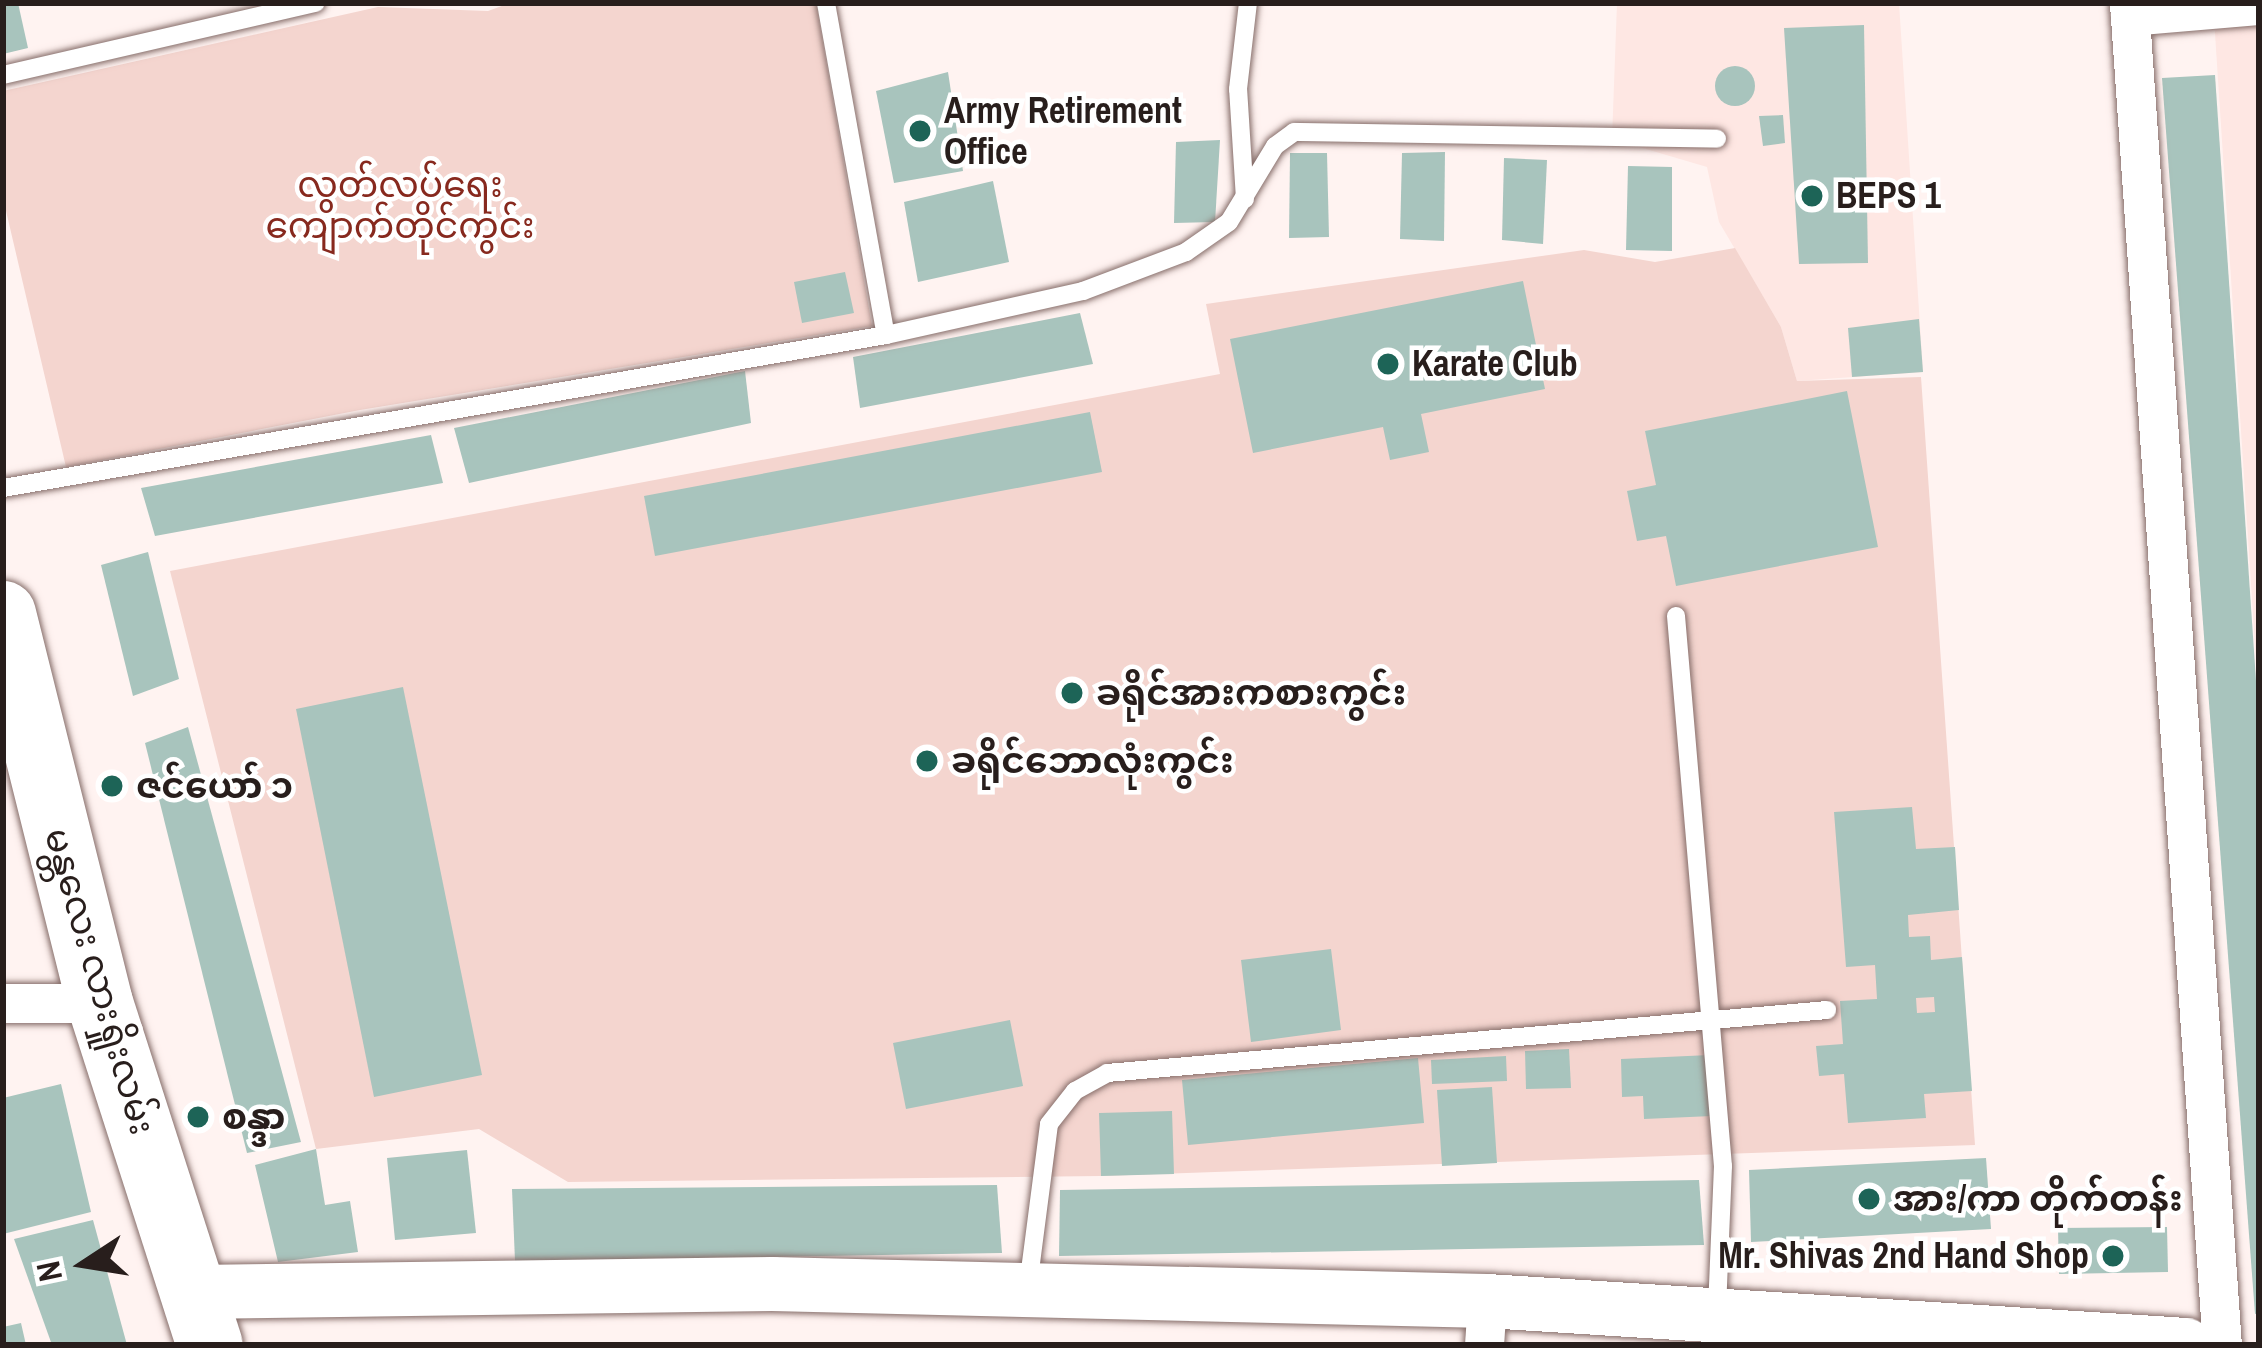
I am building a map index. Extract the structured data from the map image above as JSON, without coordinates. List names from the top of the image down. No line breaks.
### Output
{"streets":{"highway":["မန္တလေး လားရှိုးလမ်း"]},"parks":["လွတ်လပ်ရေး ကျောက်တိုင်ကွင်း"],"places":["Army Retirement Office","BEPS 1","Karate Club","ခရိုင်အားကစားကွင်း","ခရိုင်ဘောလုံးကွင်း","ဇင်ယော် ၁","စန္ဒာ","အား/ကာ တိုက်တန်း","Mr. Shivas 2nd Hand Shop"],"north":"left"}
